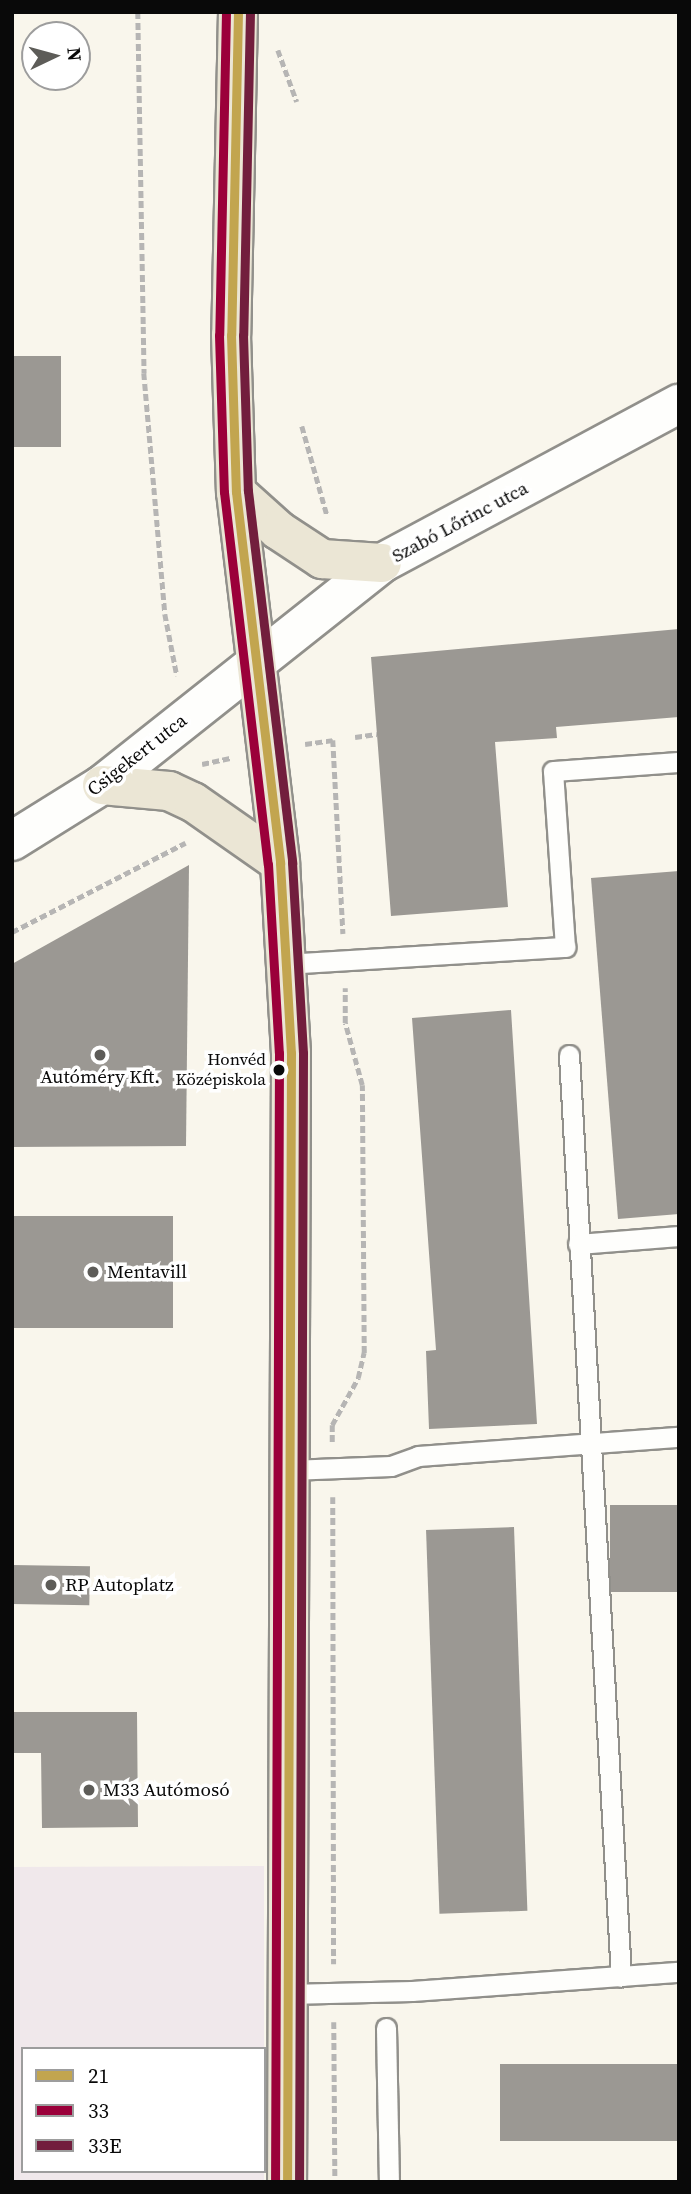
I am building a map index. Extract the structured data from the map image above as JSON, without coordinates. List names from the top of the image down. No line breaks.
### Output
{"streets":{"street":["Szabó Lőrinc utca","Csigekert utca"]},"crossings":[["Szabó Lőrinc utca","Csigekert utca"]],"places":["Autóméry Kft.","Honvéd Középiskola","Mentavill","RP Autoplatz","M33 Autómosó"],"lines":["transit line 21","transit line 33","transit line 33E"],"legend":["21","33","33E"],"north":"right"}
